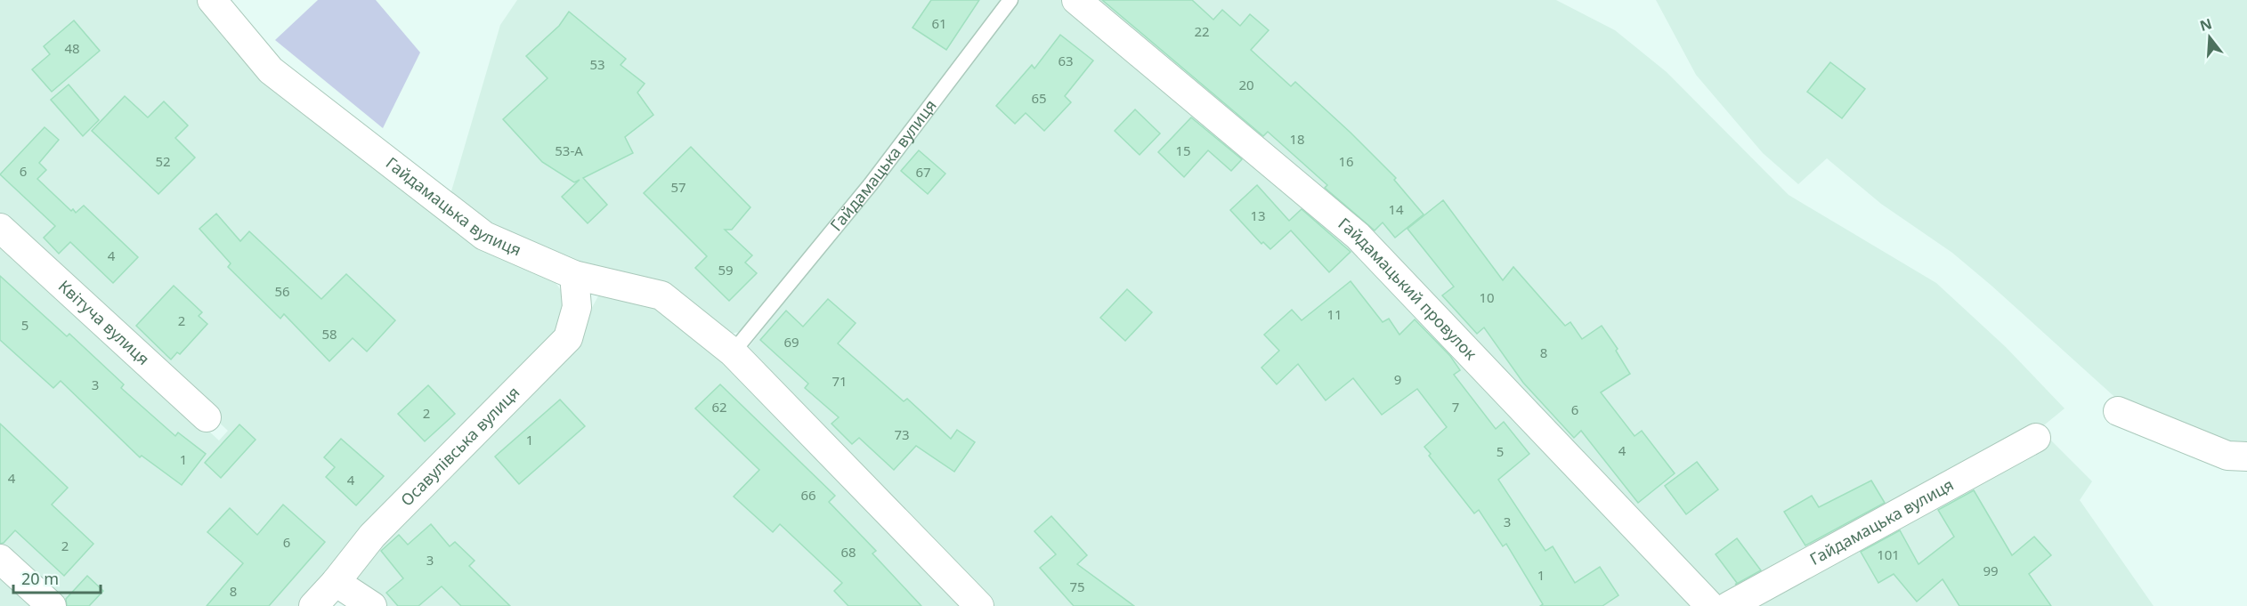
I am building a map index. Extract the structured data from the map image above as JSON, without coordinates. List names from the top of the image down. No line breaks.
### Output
{"streets":{"street":["Гайдамацька вулиця","Гайдамацький провулок","Квітуча вулиця","Осавулівська вулиця"]},"crossings":[["Гайдамацька вулиця","Осавулівська вулиця"]],"house_numbers":["61","22","48","63","53","20","65","18","53-А","15","52","16","6","67","57","14","13","4","59","56","10","11","2","5","58","69","8","9","71","3","62","7","6","2","73","1","4","5","1","4","4","66","3","6","2","68","101","3","99","1","75","8"],"scale_bar":"20 m","north":"top"}
